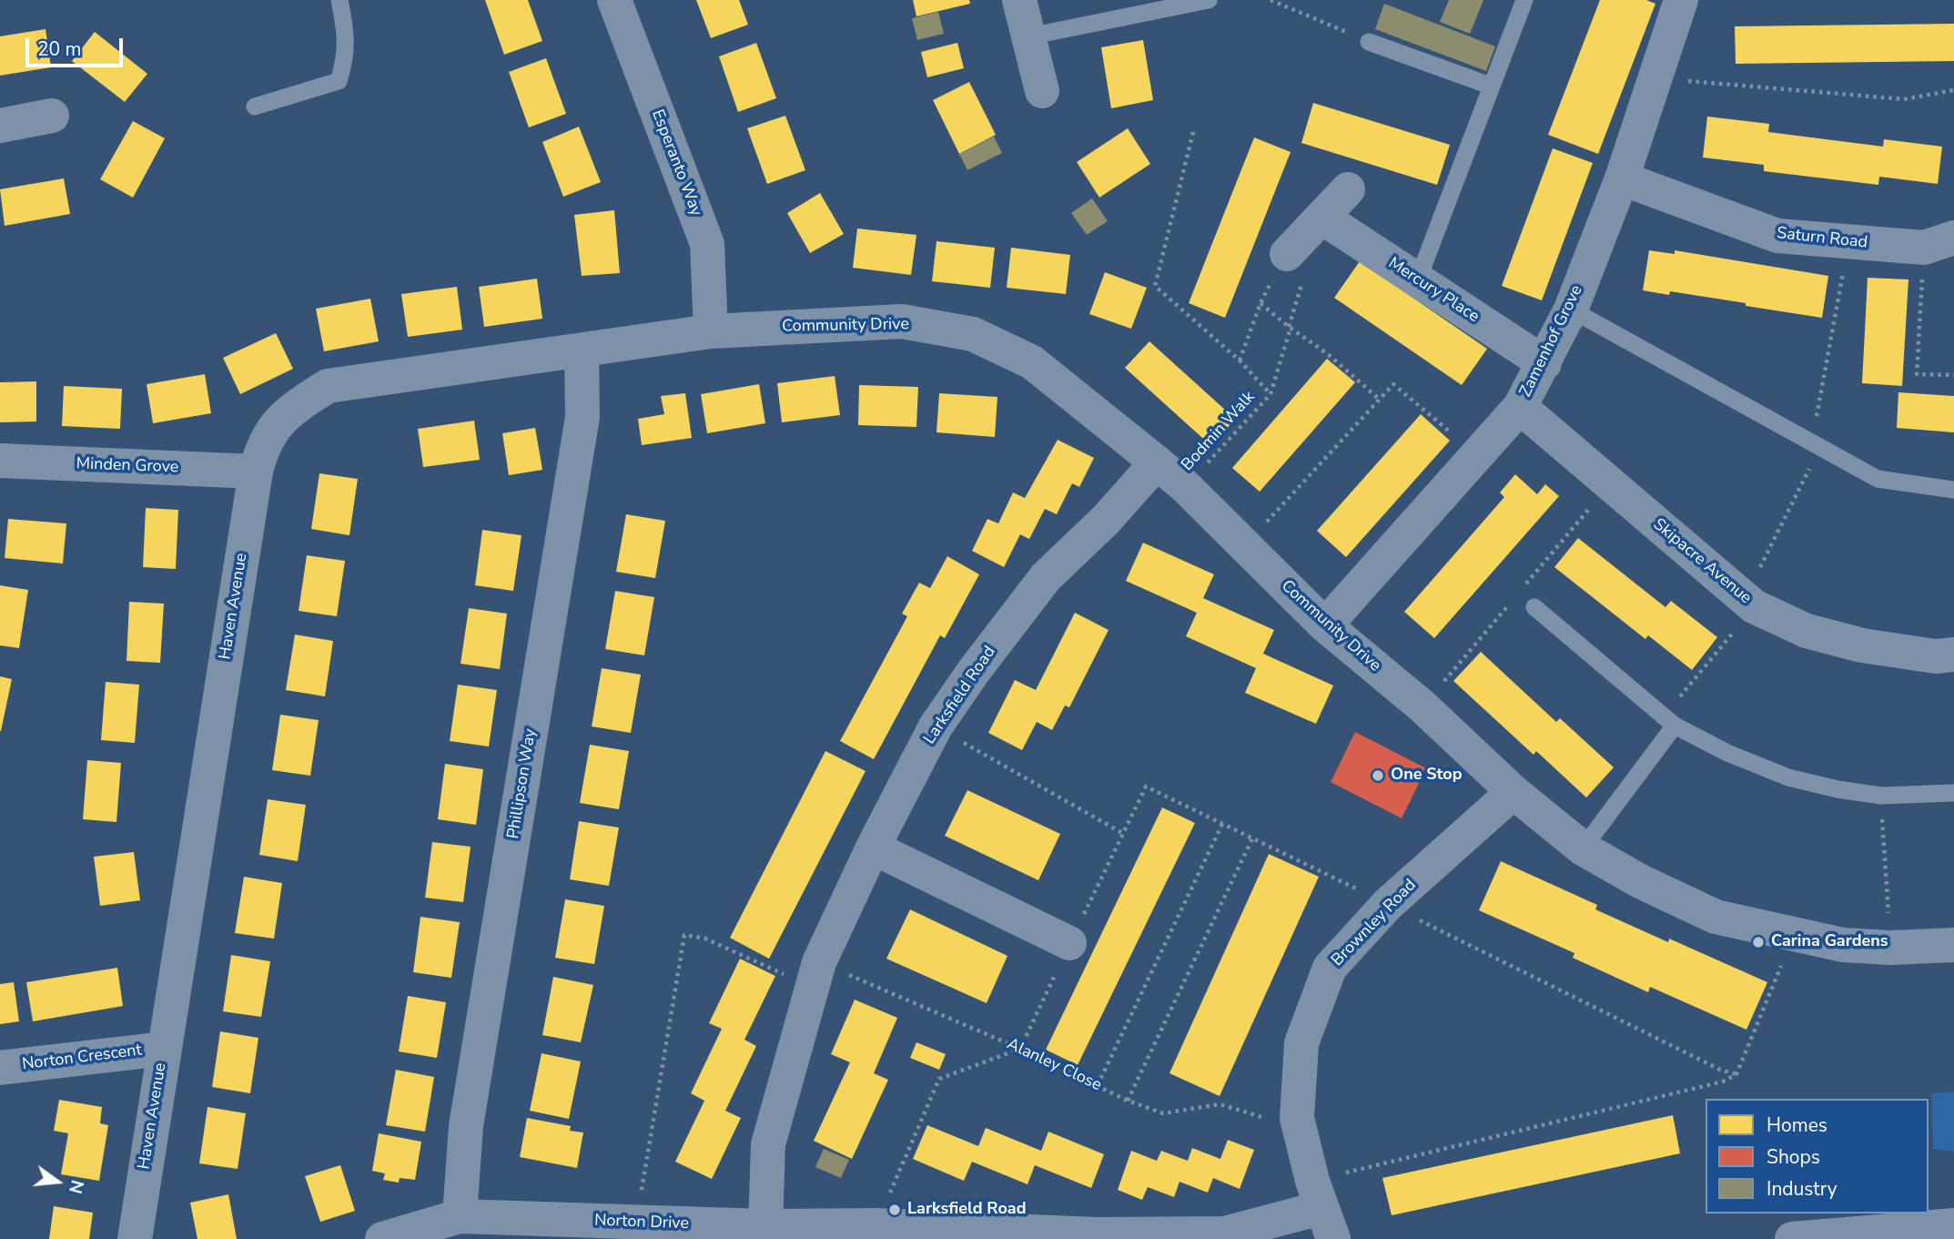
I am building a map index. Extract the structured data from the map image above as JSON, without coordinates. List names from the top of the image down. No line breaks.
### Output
{"streets":{"street":["Esperanto Way","Saturn Road","Mercury Place","Community Drive","Zamenhof Grove","Minden Grove","Skipacre Avenue","Haven Avenue","Larksfield Road","Phillipson Way","Brownley Road","Norton Crescent","Norton Drive"],"path":["Bodmin Walk","Alanley Close"]},"crossings":[["Esperanto Way","Community Drive"],["Esperanto Way","Haven Avenue"],["Saturn Road","Zamenhof Grove"],["Mercury Place","Zamenhof Grove"],["Community Drive","Zamenhof Grove"],["Community Drive","Bodmin Walk"],["Community Drive","Haven Avenue"],["Community Drive","Larksfield Road"],["Community Drive","Brownley Road"],["Zamenhof Grove","Skipacre Avenue"],["Minden Grove","Haven Avenue"],["Haven Avenue","Phillipson Way"],["Haven Avenue","Norton Crescent"],["Larksfield Road","Alanley Close"],["Larksfield Road","Norton Drive"],["Phillipson Way","Norton Drive"],["Brownley Road","Alanley Close"],["Brownley Road","Norton Drive"],["Alanley Close","Norton Drive"]],"places":["One Stop","Carina Gardens","Larksfield Road"],"legend":["Homes","Shops","Industry"],"scale_bar":"20 m","north":"right"}
